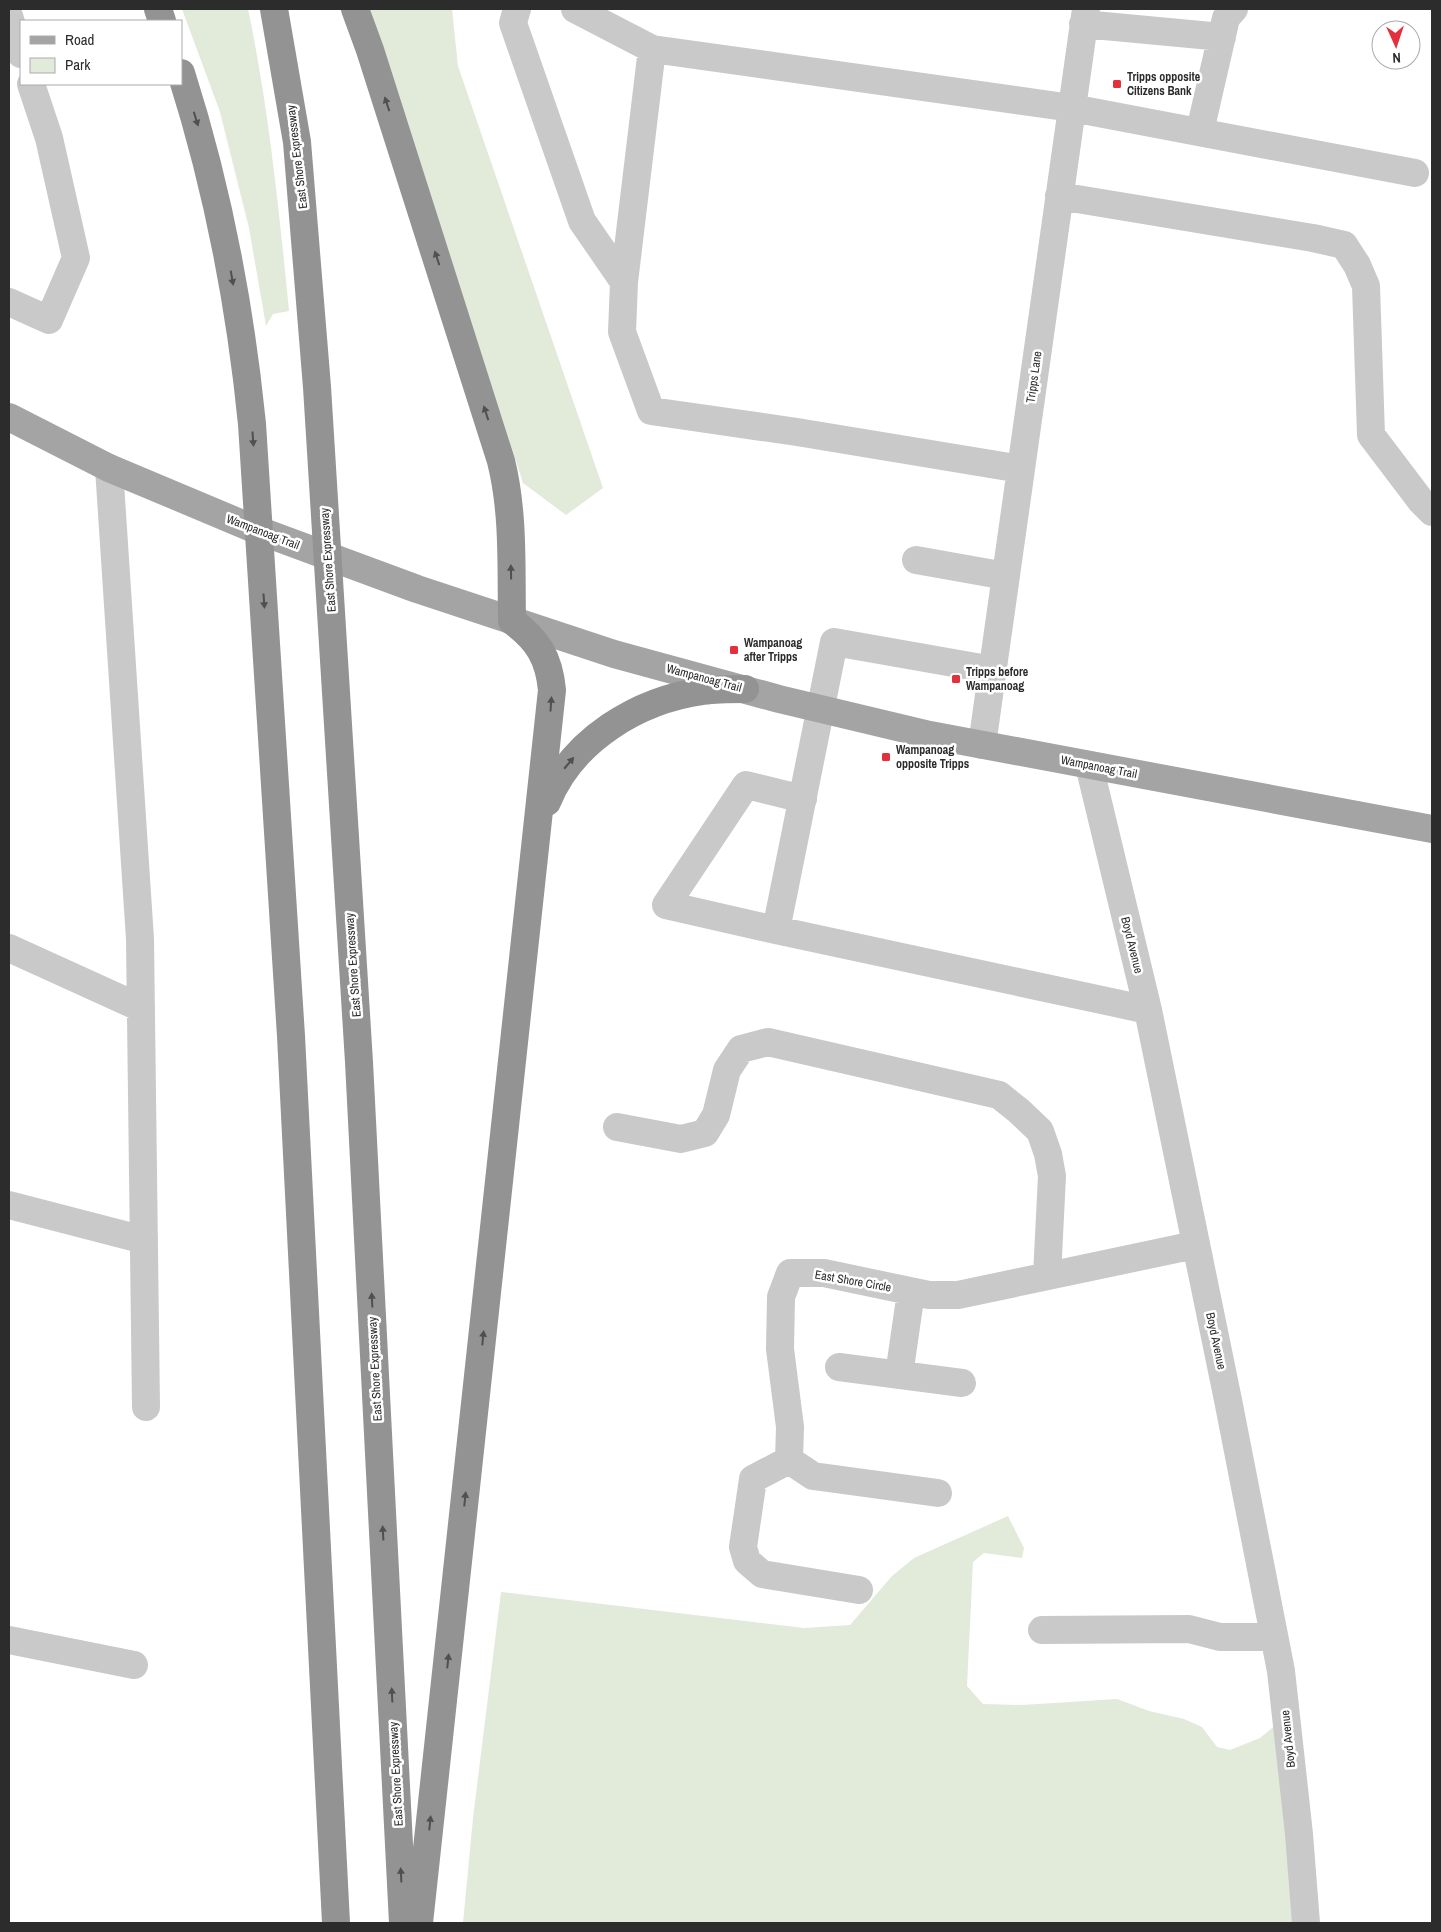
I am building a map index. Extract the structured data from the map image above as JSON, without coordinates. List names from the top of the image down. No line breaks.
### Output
{"streets":{"highway":["East Shore Expressway"],"main road":["Wampanoag Trail"],"street":["Tripps Lane","Boyd Avenue","East Shore Circle"]},"crossings":[["Tripps Lane","Wampanoag Trail"],["Wampanoag Trail","Boyd Avenue"],["Boyd Avenue","East Shore Circle"]],"places":{"transit":["Tripps opposite Citizens Bank","Wampanoag after Tripps","Tripps before Wampanoag","Wampanoag opposite Tripps"]},"legend":["Road","Park"],"north":"bottom"}
